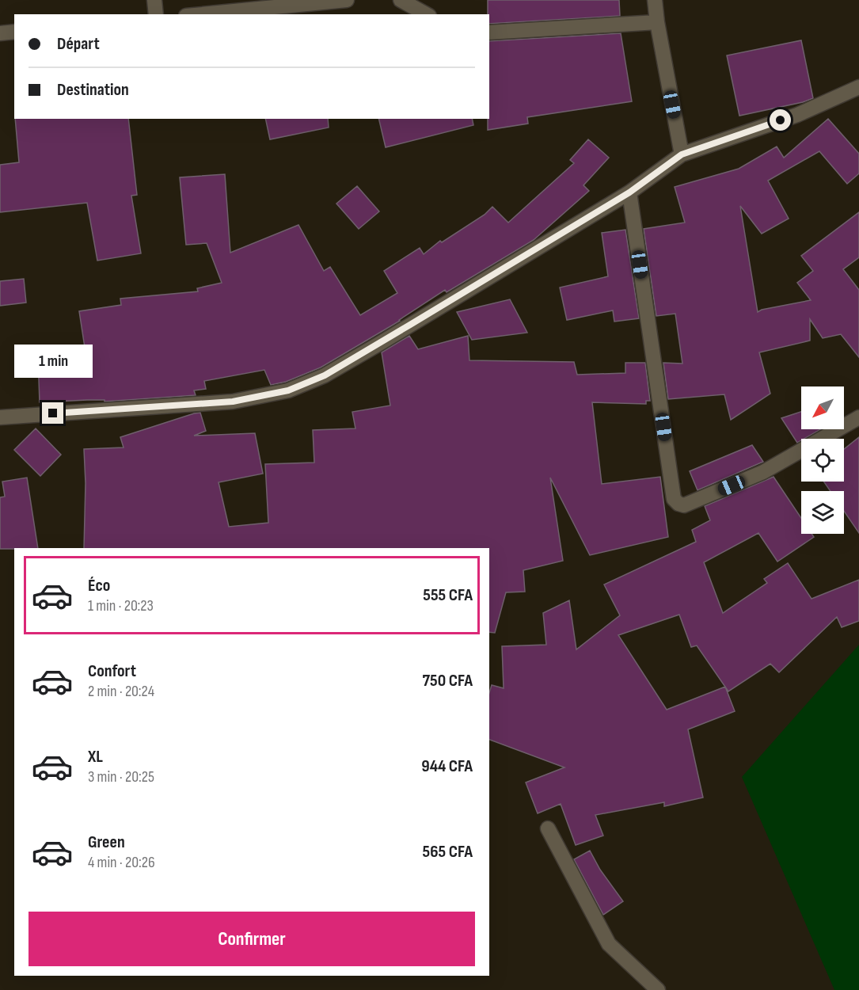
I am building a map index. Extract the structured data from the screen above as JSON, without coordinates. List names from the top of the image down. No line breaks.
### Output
{"north":"bottom left","page":{"banner":["Départ","Destination"],"bubble":"1 min","list":[{"name":"Éco","note":"1 min · 20:23","value":"555 CFA"},{"name":"Confort","note":"2 min · 20:24","value":"750 CFA"},{"name":"XL","note":"3 min · 20:25","value":"944 CFA"},{"name":"Green","note":"4 min · 20:26","value":"565 CFA"}],"buttons":"Confirmer"}}
